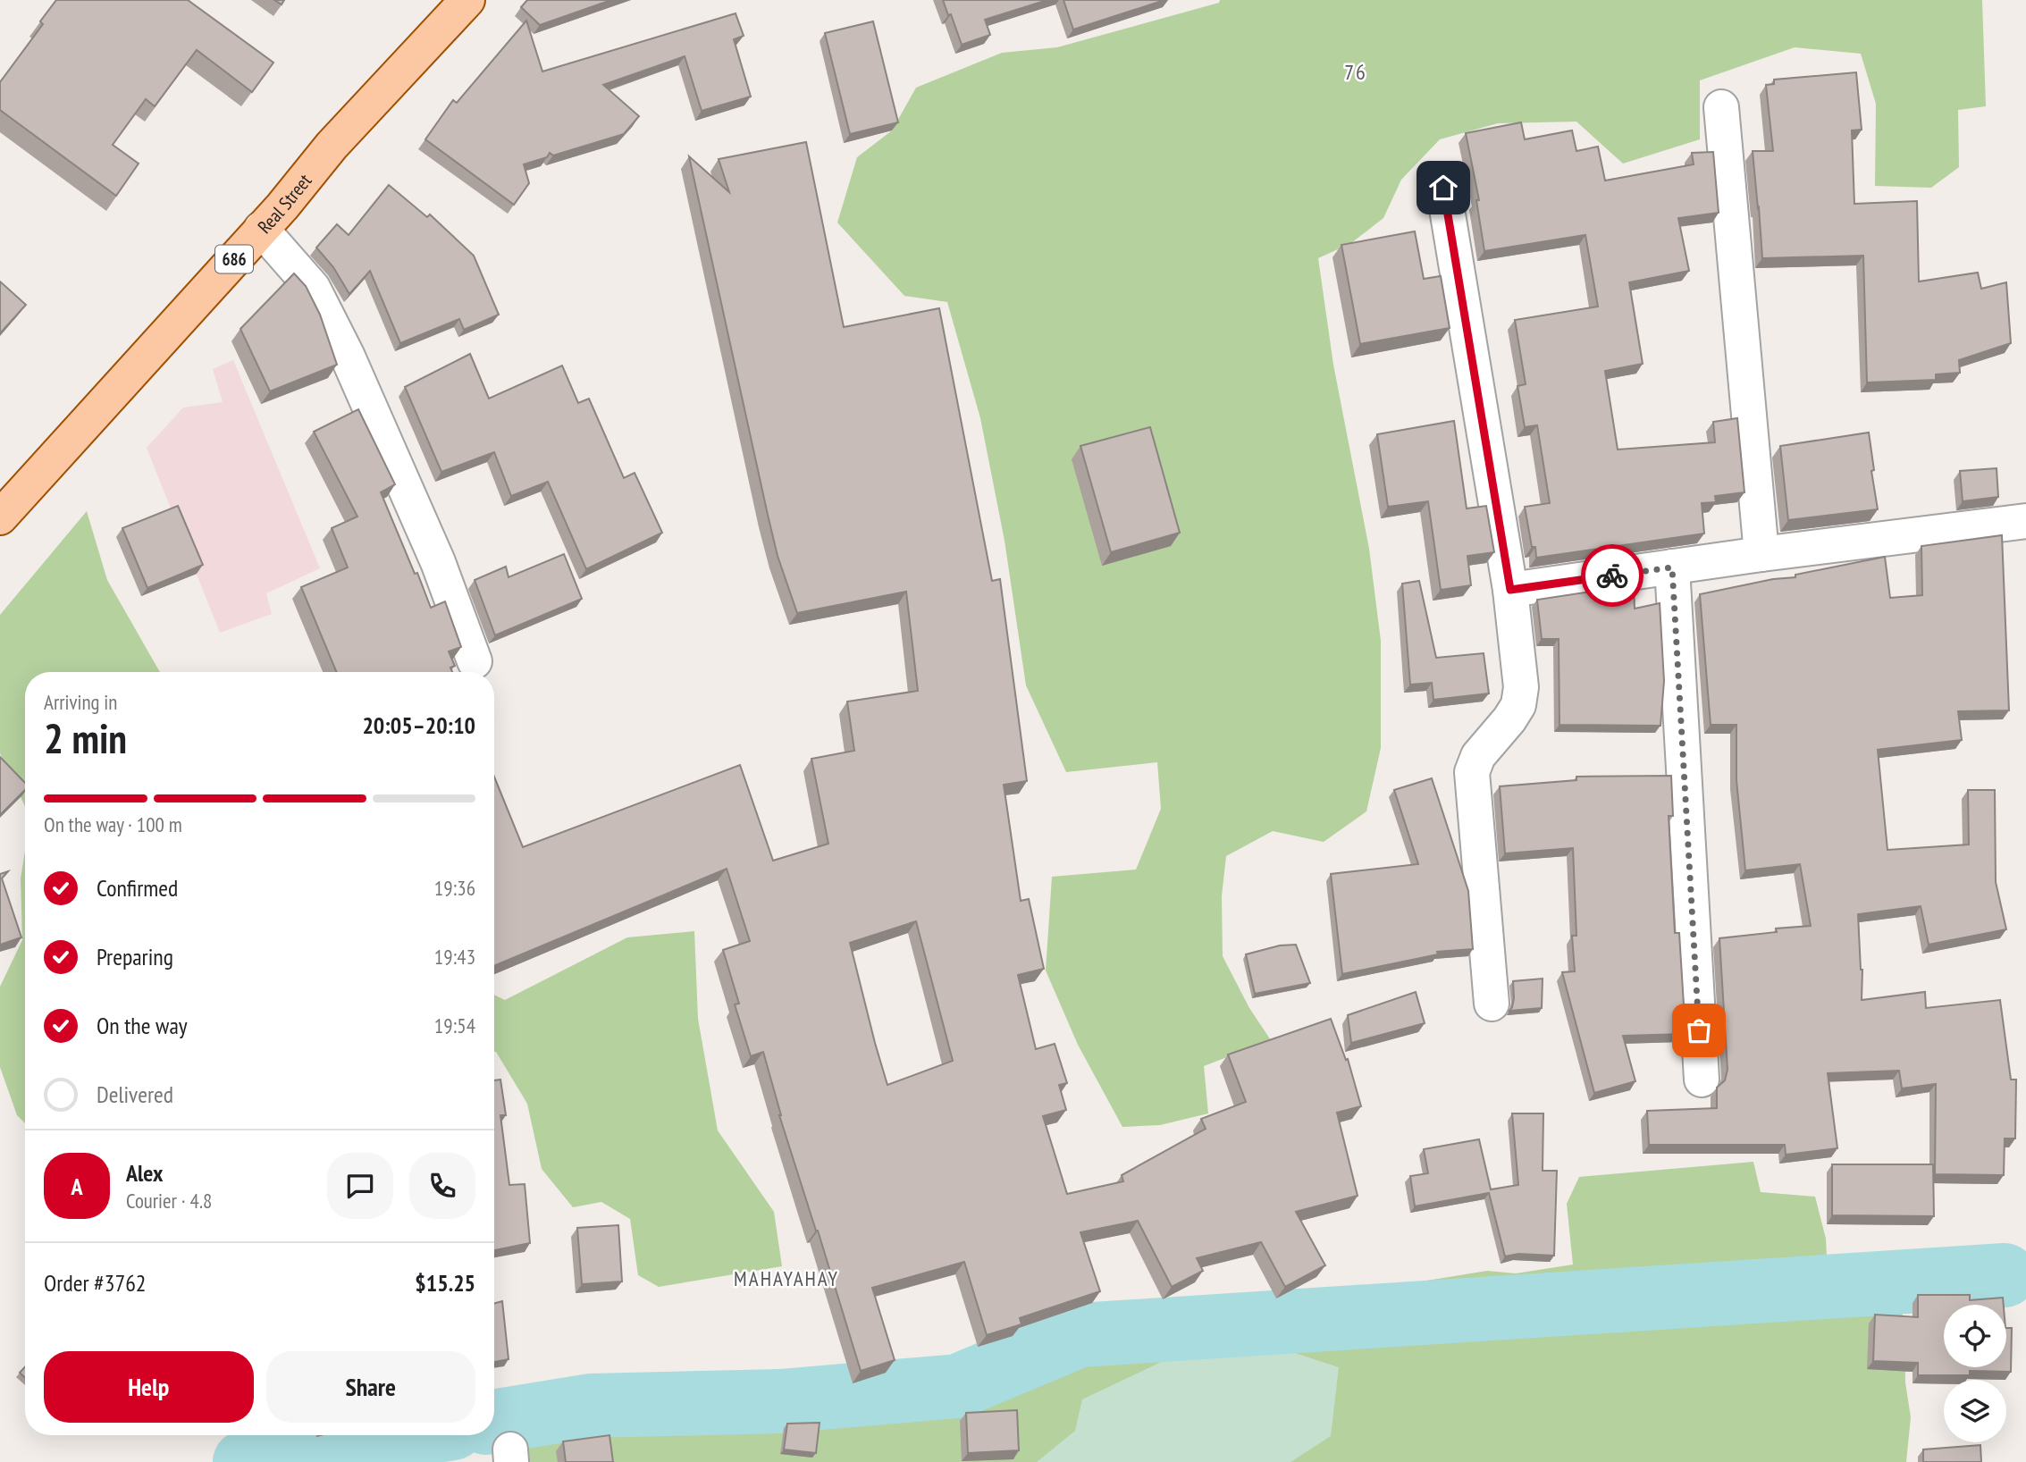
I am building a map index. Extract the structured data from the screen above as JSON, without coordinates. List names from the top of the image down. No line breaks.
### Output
{"streets":{"main road":["Real Street","686"]},"districts":["76","MAHAYAHAY"],"page":{"heading":["2 min","Arriving in","20:05–20:10"],"panel":["Alex","Courier · 4.8","Order #3762","$15.25"],"bar":"On the way · 100 m","list":[["Confirmed","19:36"],["Preparing","19:43"],["On the way","19:54"],"Delivered"],"round":"A","buttons":["Help","Share"]}}
